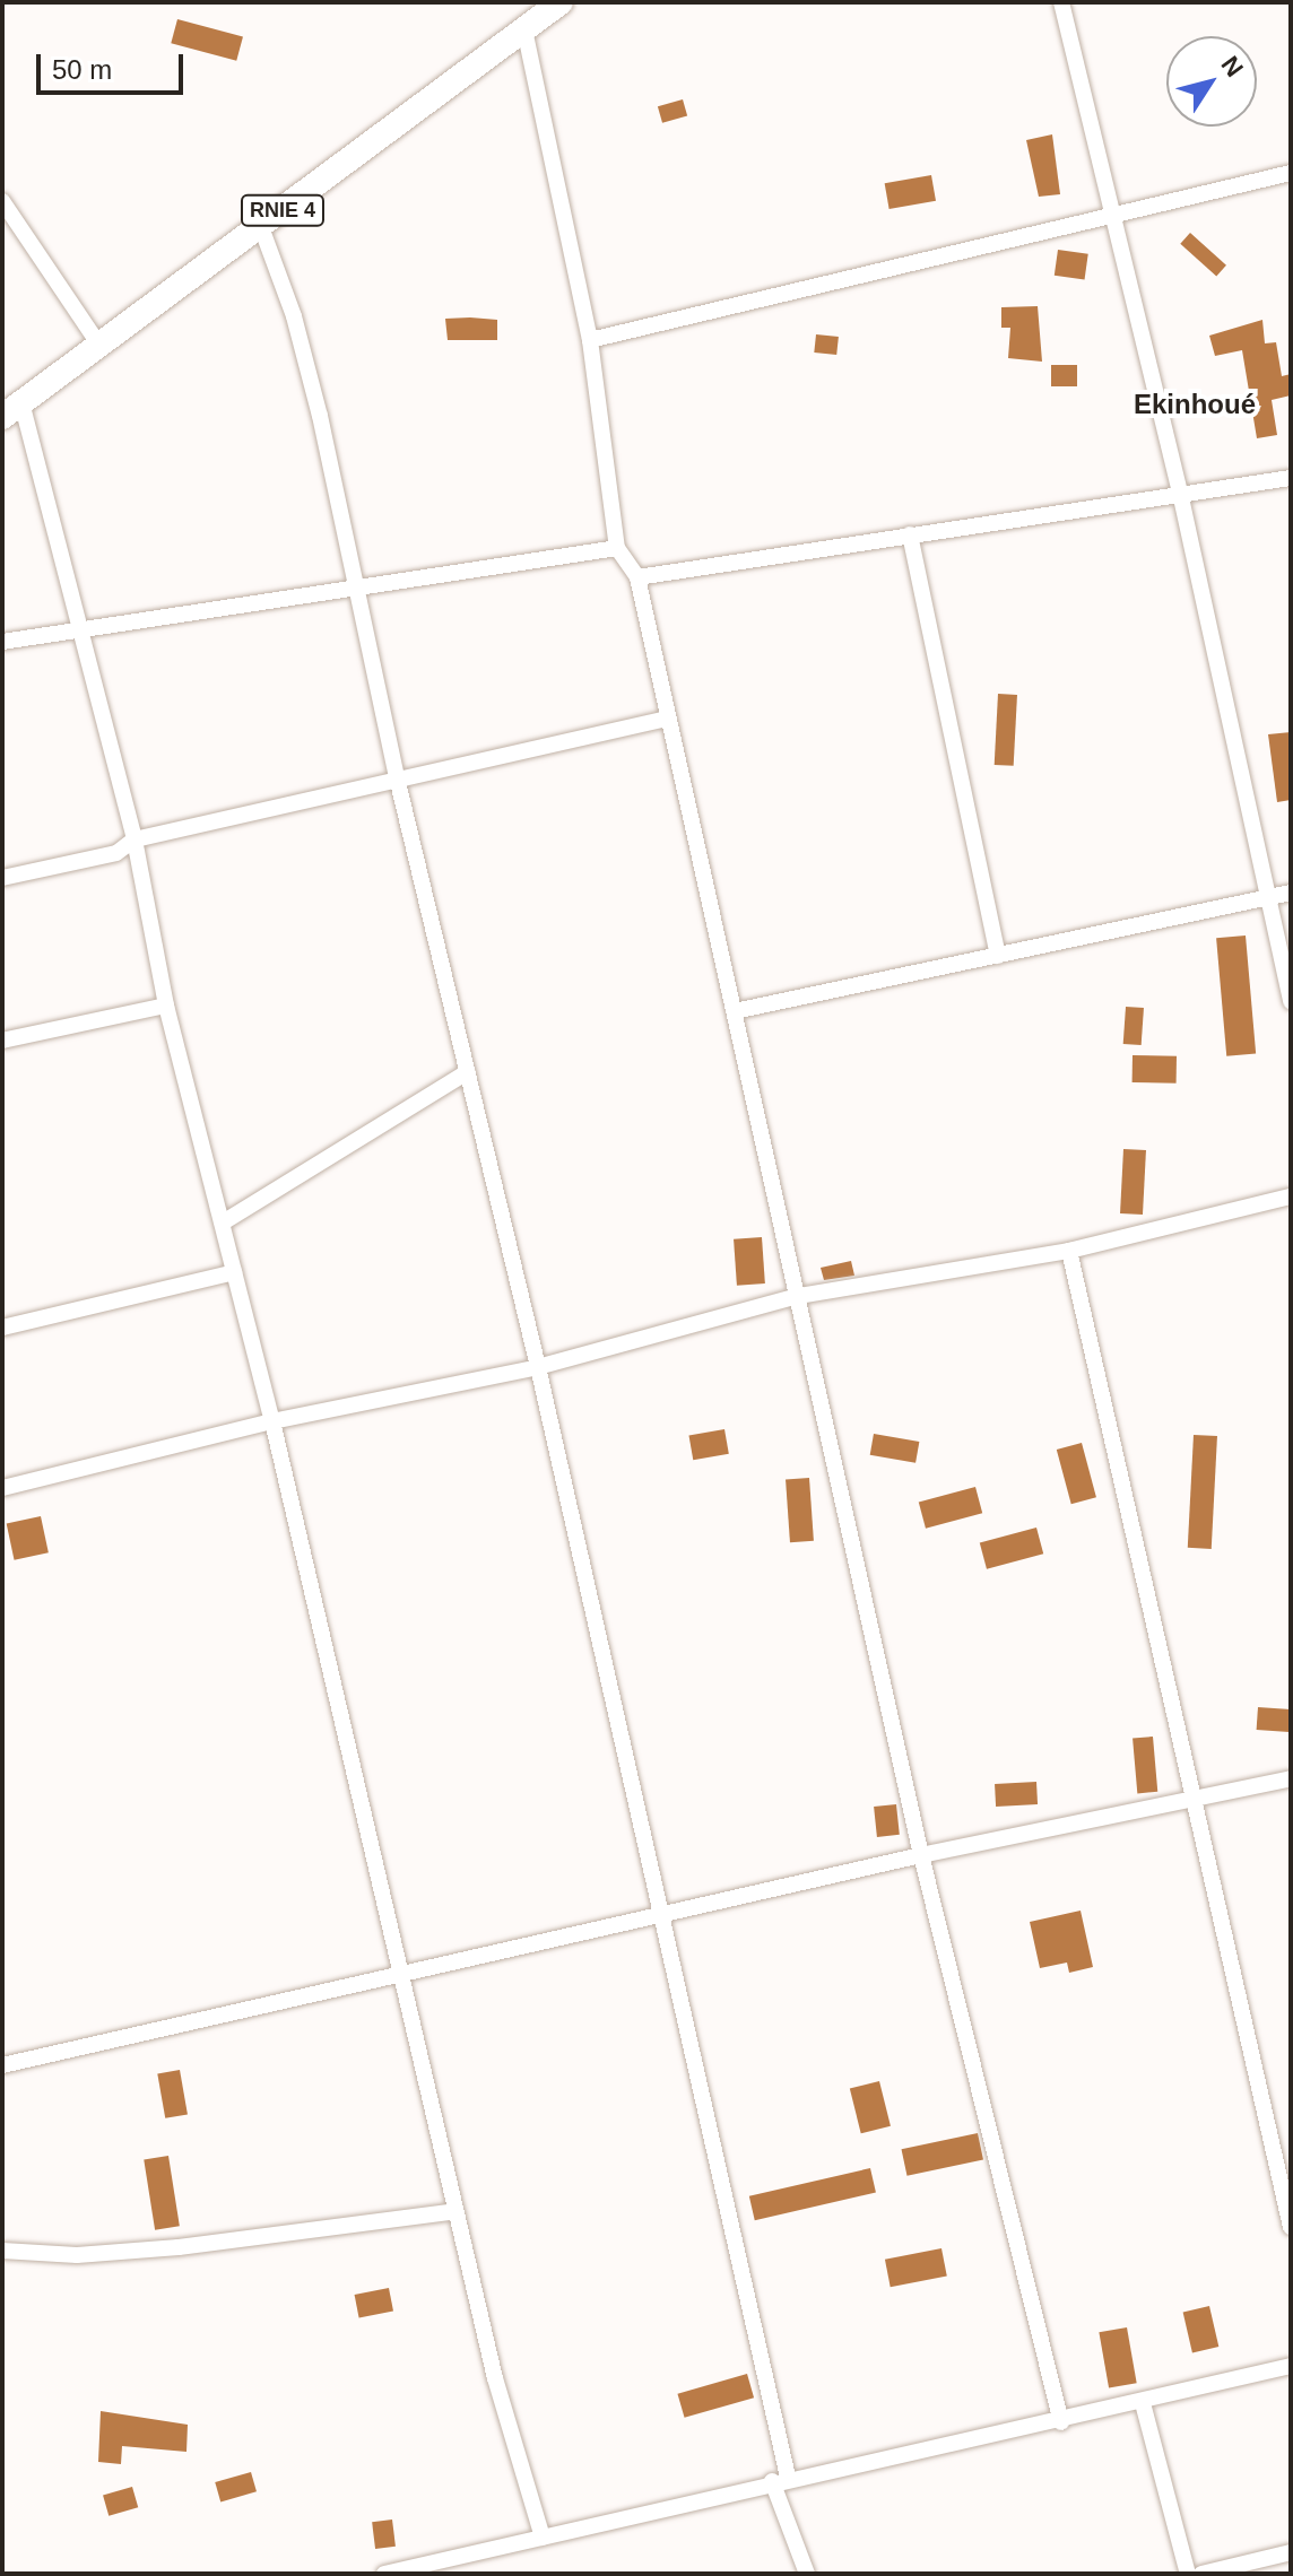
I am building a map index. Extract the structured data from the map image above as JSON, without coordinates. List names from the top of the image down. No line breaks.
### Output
{"streets":{"main road":["RNIE 4"]},"districts":["Ekinhoué"],"scale_bar":"50 m","north":"top right"}
